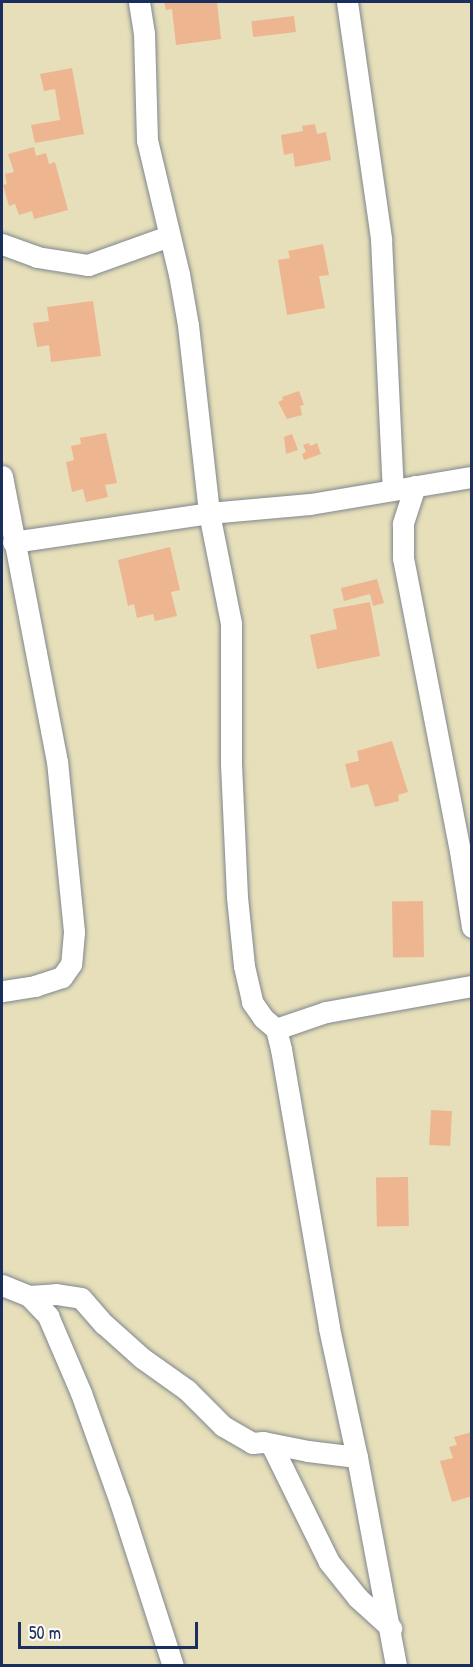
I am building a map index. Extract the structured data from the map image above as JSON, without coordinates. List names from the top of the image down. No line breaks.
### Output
{"scale_bar":"50 m"}
